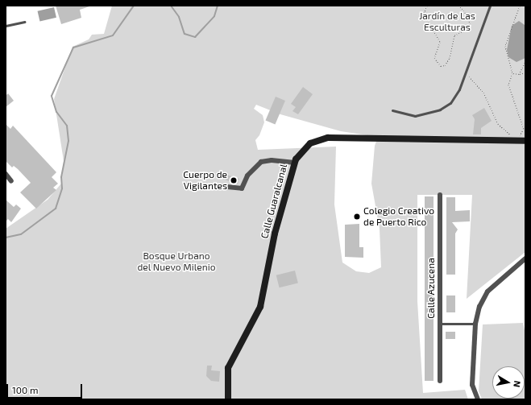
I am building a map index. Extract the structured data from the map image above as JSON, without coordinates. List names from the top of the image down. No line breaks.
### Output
{"streets":{"street":["Calle Guaralcanal","Calle Azucena"]},"parks":["Jardín de Las Esculturas","Bosque Urbano del Nuevo Milenio"],"places":["Cuerpo de Vigilantes","Colegio Creativo de Puerto Rico"],"scale_bar":"100 m","north":"right"}
